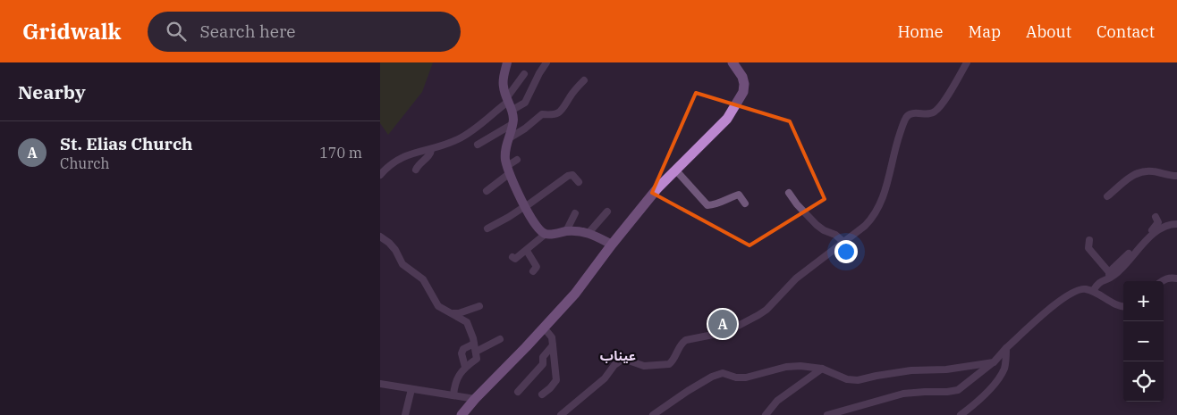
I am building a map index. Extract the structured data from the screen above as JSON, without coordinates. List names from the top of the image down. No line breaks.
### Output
{"districts":["عيناب"],"page":{"header":"Gridwalk","search":"Search here","nav":["Home","Map","About","Contact"],"heading":"Nearby","list":[{"mark":"A","name":"St. Elias Church","note":"Church","value":"170 m"}],"map_buttons":["+","−"],"pins":"A"}}
